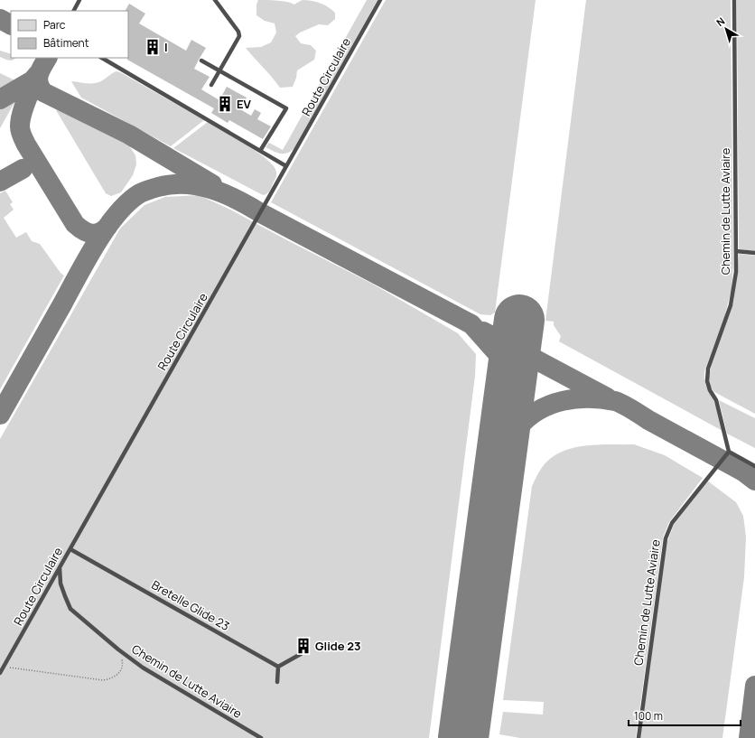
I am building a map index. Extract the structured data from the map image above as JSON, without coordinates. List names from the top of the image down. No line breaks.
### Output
{"streets":{"lane":["Route Circulaire","Chemin de Lutte Aviaire","Bretelle Glide 23"]},"crossings":[["Route Circulaire","Chemin de Lutte Aviaire"],["Route Circulaire","Bretelle Glide 23"]],"places":{"building":["I","EV","Glide 23"]},"legend":["Parc","Bâtiment"],"scale_bar":"100 m","north":"top left"}
